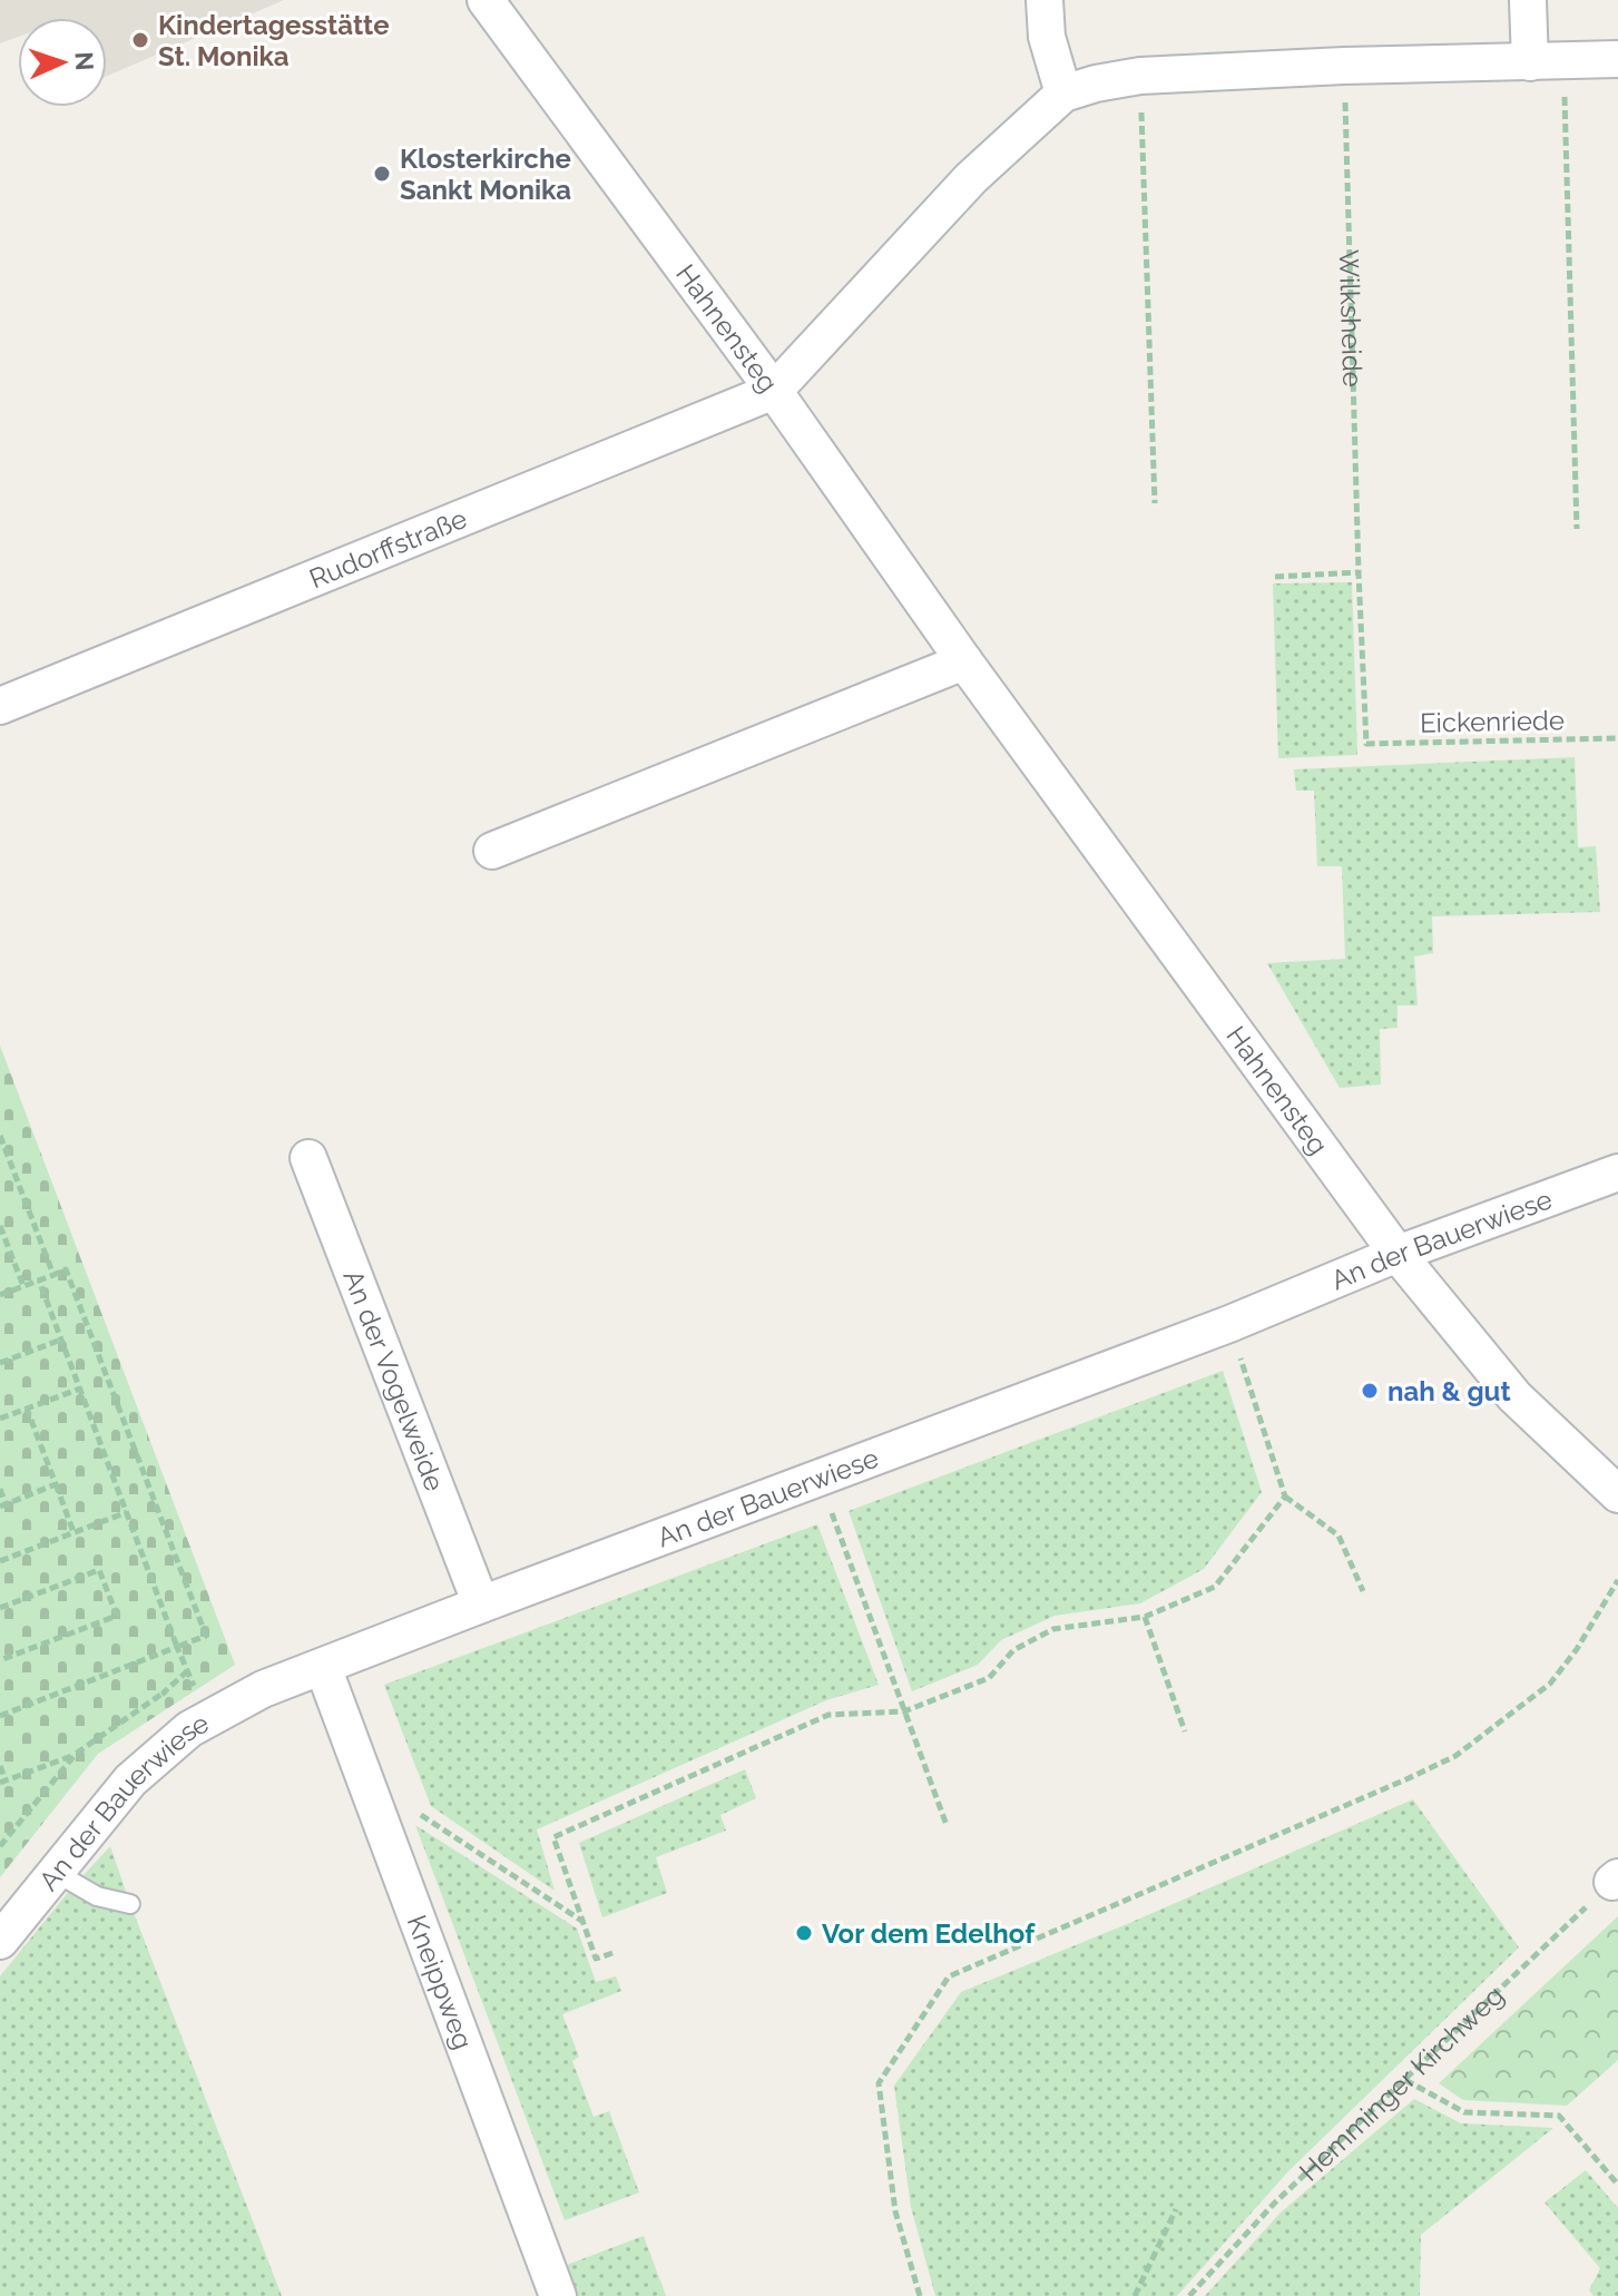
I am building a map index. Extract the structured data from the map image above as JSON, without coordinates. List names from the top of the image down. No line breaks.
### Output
{"streets":{"street":["Hahnensteg","Rudorffstraße","An der Bauerwiese","An der Vogelweide","Kneippweg"],"path":["Wilksheide","Eickenriede","Hemminger Kirchweg"]},"crossings":[["Wilksheide","Eickenriede"],["Hahnensteg","Rudorffstraße"],["Hahnensteg","An der Bauerwiese"],["An der Bauerwiese","An der Vogelweide"],["An der Bauerwiese","Kneippweg"]],"places":["Kindertagesstätte St. Monika","Klosterkirche Sankt Monika","nah & gut","Vor dem Edelhof"],"north":"right"}
